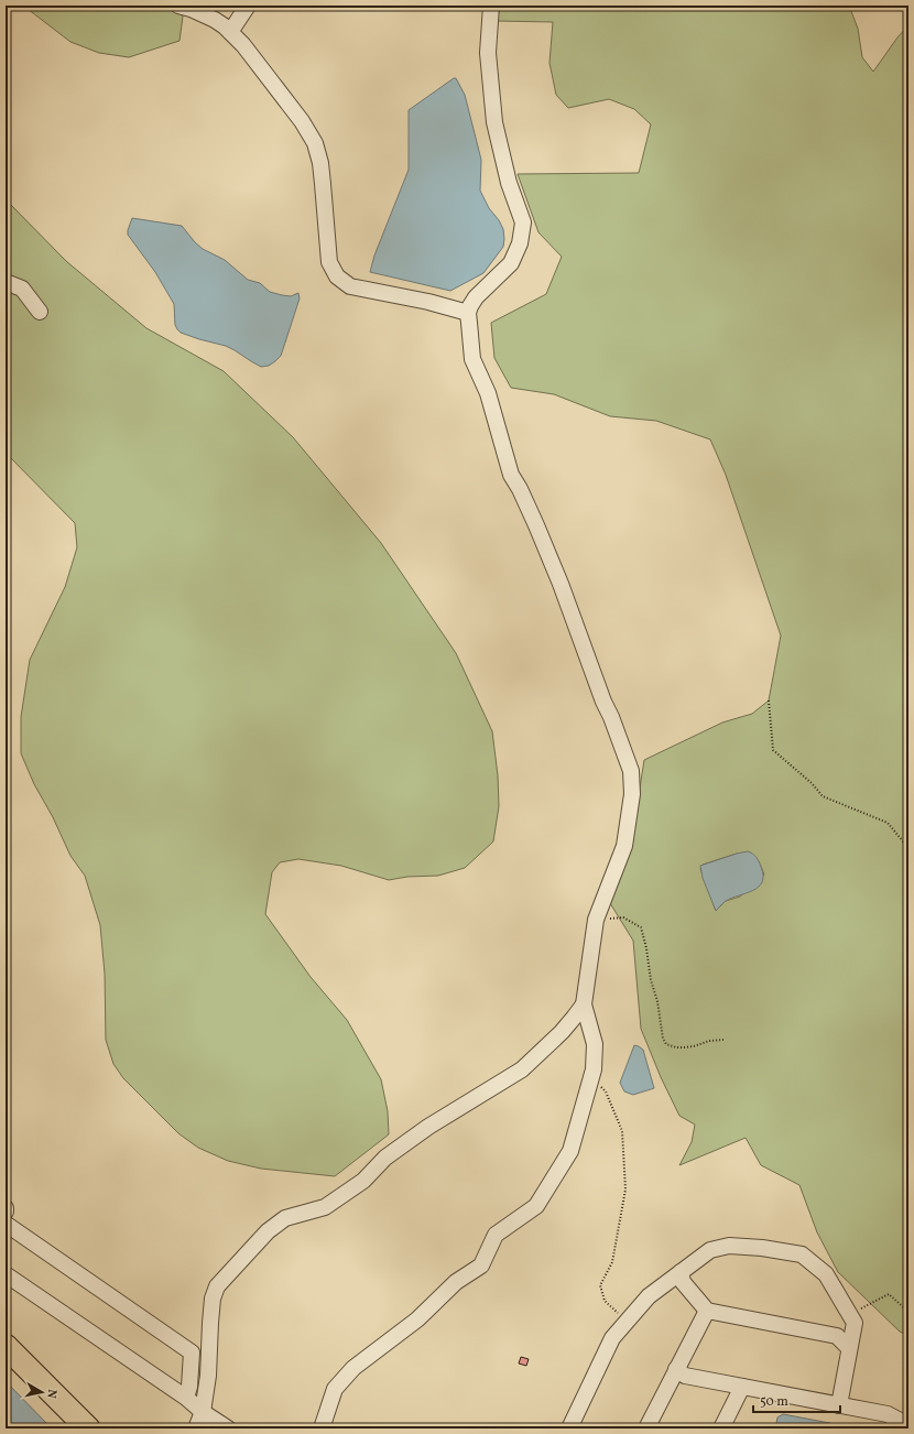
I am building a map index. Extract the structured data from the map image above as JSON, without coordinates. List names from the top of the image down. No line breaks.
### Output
{"scale_bar":"50 m","north":"right"}
